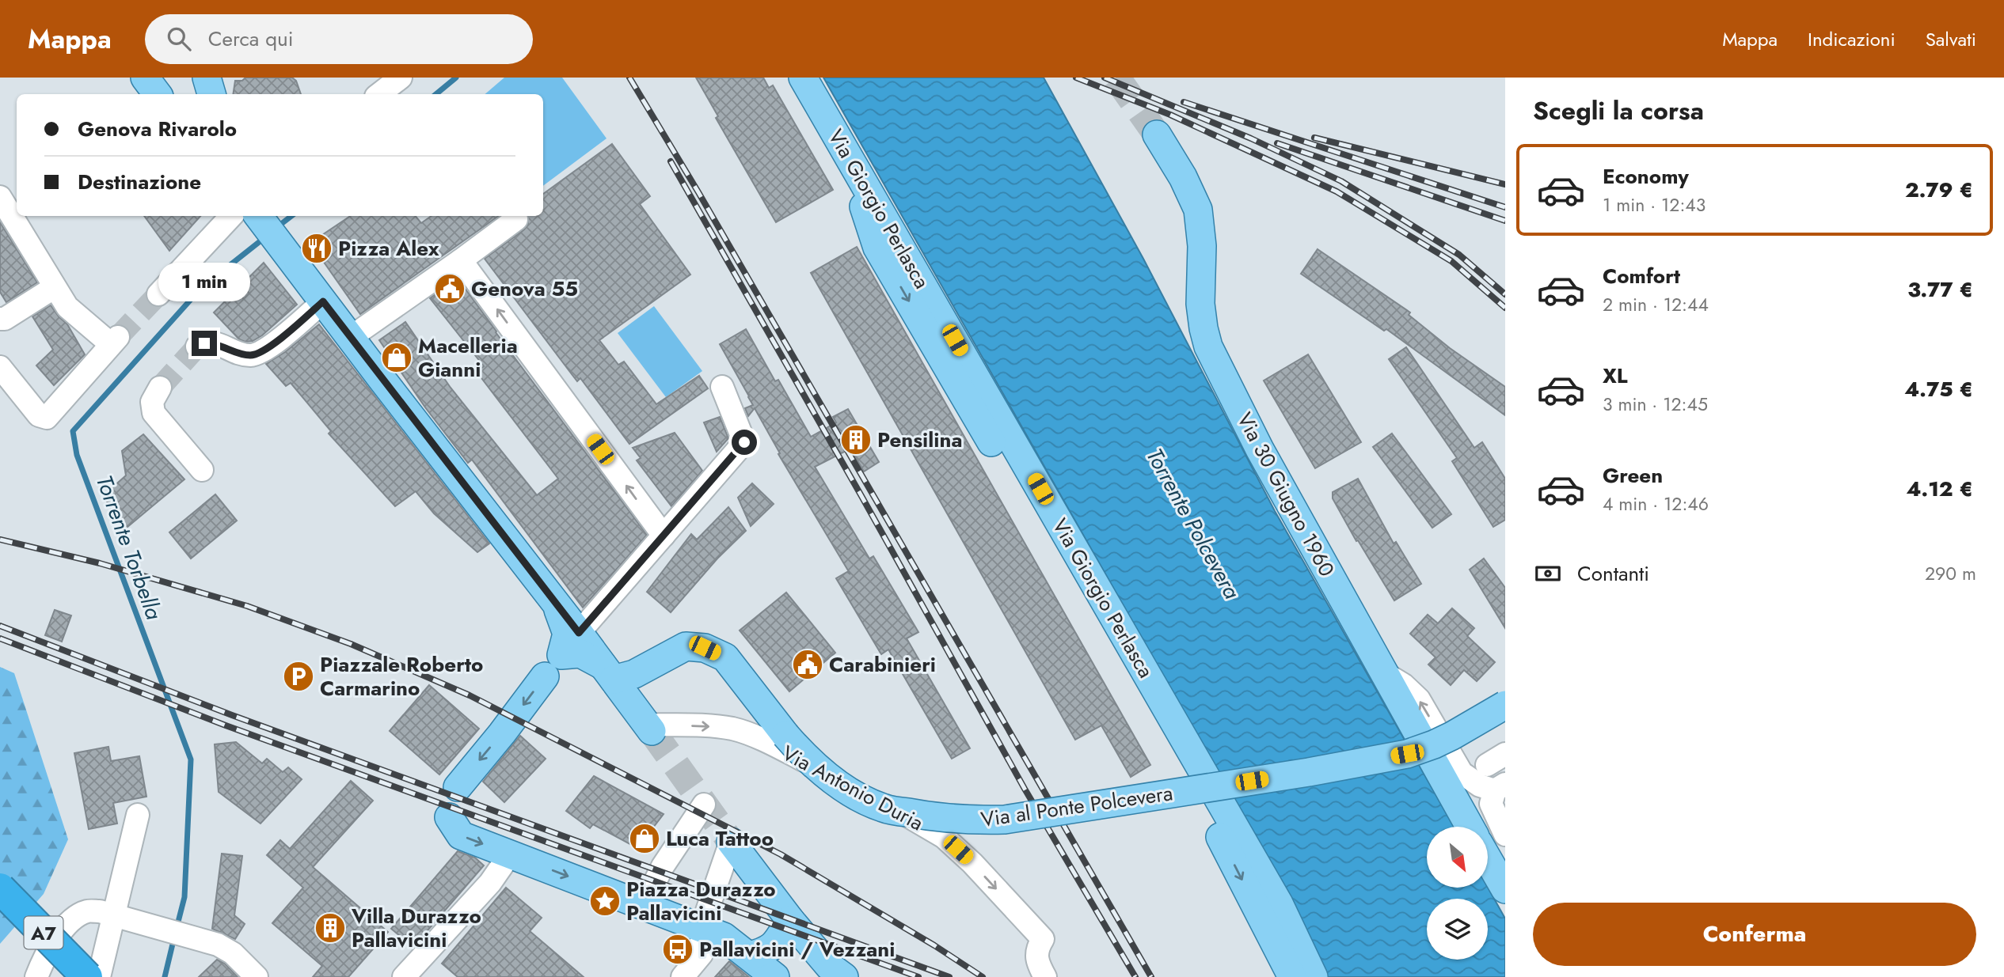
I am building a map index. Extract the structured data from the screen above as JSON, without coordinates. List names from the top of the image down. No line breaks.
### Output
{"streets":{"highway":["A7"],"main road":["Via Giorgio Perlasca","Via 30 Giugno 1960","Via al Ponte Polcevera"],"street":["Via Antonio Duria"]},"one_way":["Via Antonio Duria"],"water":["Torrente Polcevera","Torrente Torbella"],"places":{"restaurant":["Pizza Alex"],"public building":["Genova 55","Carabinieri"],"shop":["Macelleria Gianni","Luca Tattoo"],"building":["Pensilina","Villa Durazzo Pallavicini"],"parking":["Piazzale Roberto Carmarino"],"place":["Piazza Durazzo Pallavicini"],"bus stop":["Pallavicini / Vezzani"]},"north":"bottom right","page":{"header":"Mappa","search":"Cerca qui","nav":["Mappa","Indicazioni","Salvati"],"heading":"Scegli la corsa","banner":["Genova Rivarolo","Destinazione"],"list":[{"name":"Economy","note":"1 min · 12:43","value":"2.79 €"},{"name":"Comfort","note":"2 min · 12:44","value":"3.77 €"},{"name":"XL","note":"3 min · 12:45","value":"4.75 €"},{"name":"Green","note":"4 min · 12:46","value":"4.12 €"}],"bubble":"1 min","pay":["Contanti","290 m"],"buttons":"Conferma"}}
